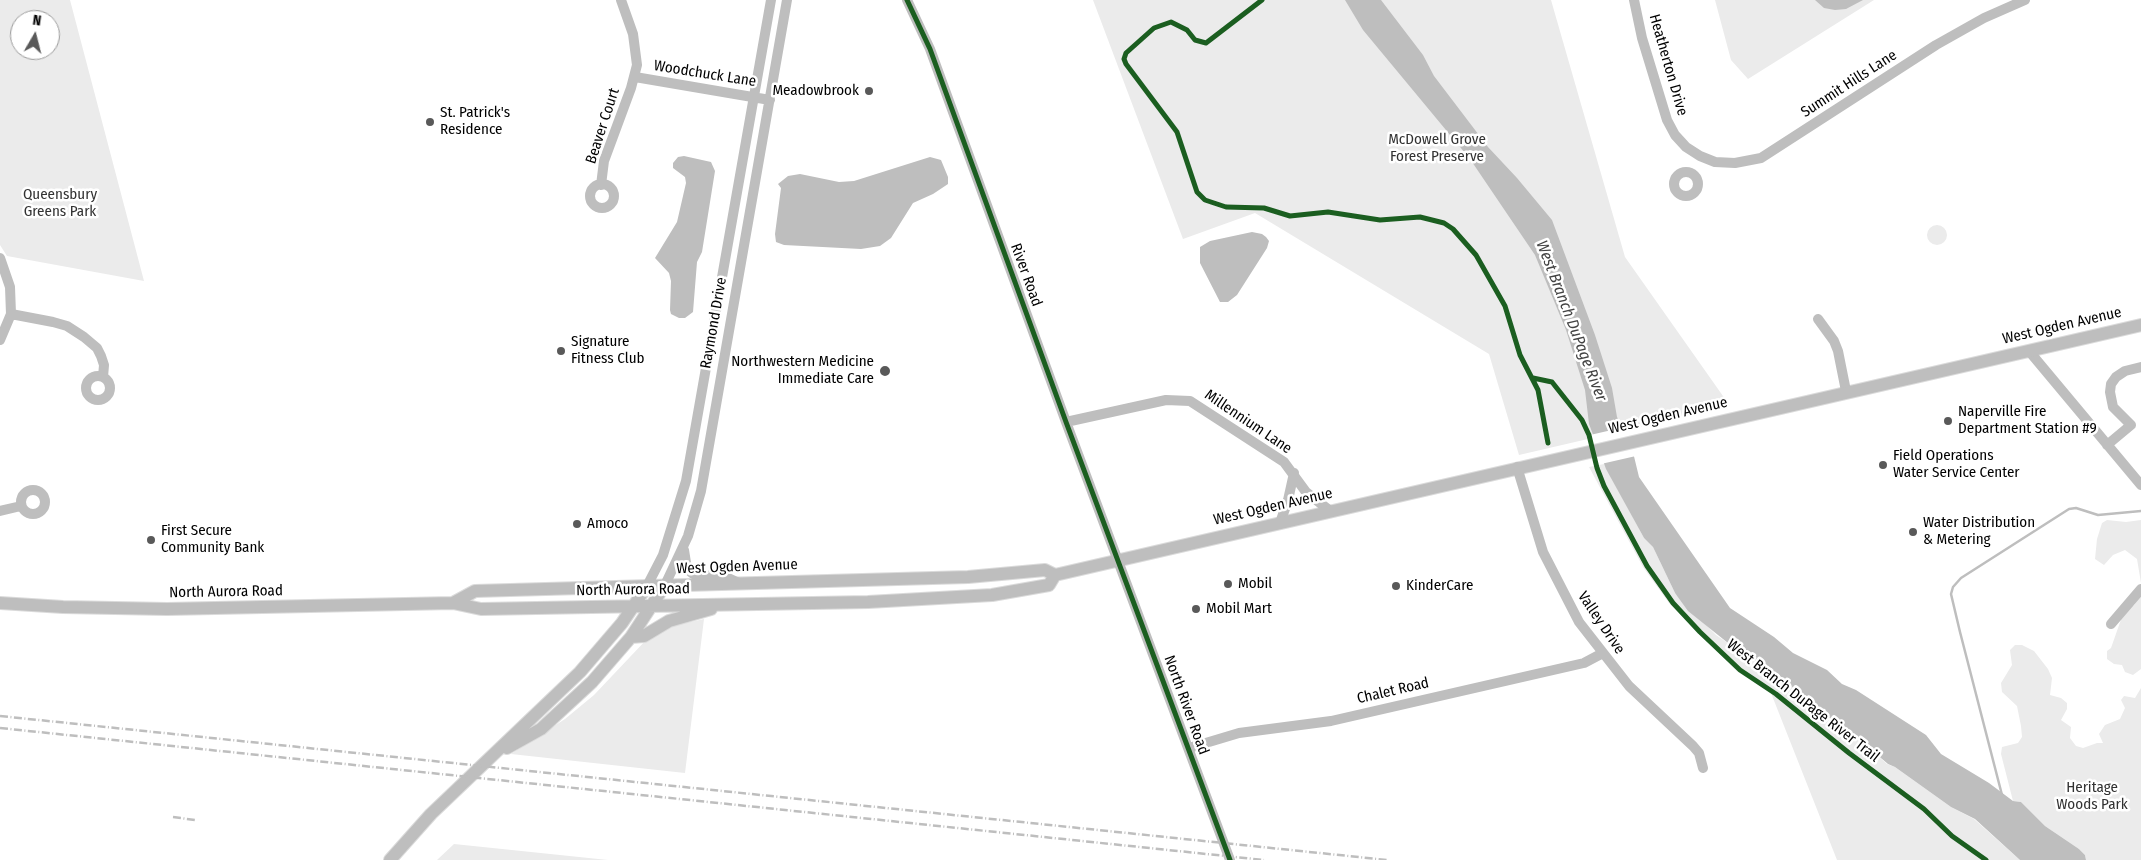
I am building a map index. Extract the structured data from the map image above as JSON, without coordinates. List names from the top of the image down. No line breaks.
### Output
{"streets":{"main road":["Raymond Drive","West Ogden Avenue","North Aurora Road"],"street":["Heatherton Drive","Woodchuck Lane","Summit Hills Lane","Beaver Court","River Road","Millennium Lane","Valley Drive","Chalet Road","North River Road"],"cycle path":["West Branch DuPage River Trail"]},"crossings":[["Heatherton Drive","Summit Hills Lane"],["Woodchuck Lane","Beaver Court"],["Woodchuck Lane","Raymond Drive"],["River Road","West Ogden Avenue"],["River Road","Millennium Lane"],["River Road","North River Road"],["Raymond Drive","West Ogden Avenue"],["Raymond Drive","North Aurora Road"],["West Ogden Avenue","Millennium Lane"],["West Ogden Avenue","North Aurora Road"],["West Ogden Avenue","Valley Drive"],["West Ogden Avenue","North River Road"],["Valley Drive","Chalet Road"],["Chalet Road","North River Road"]],"water":["West Branch DuPage River"],"parks":["McDowell Grove Forest Preserve","Queensbury Greens Park","Heritage Woods Park"],"places":["Meadowbrook","St. Patrick's Residence","Signature Fitness Club","Northwestern Medicine Immediate Care","Naperville Fire Department Station #9","Field Operations Water Service Center","Amoco","Water Distribution & Metering","First Secure Community Bank","Mobil","KinderCare","Mobil Mart"],"north":"top"}
